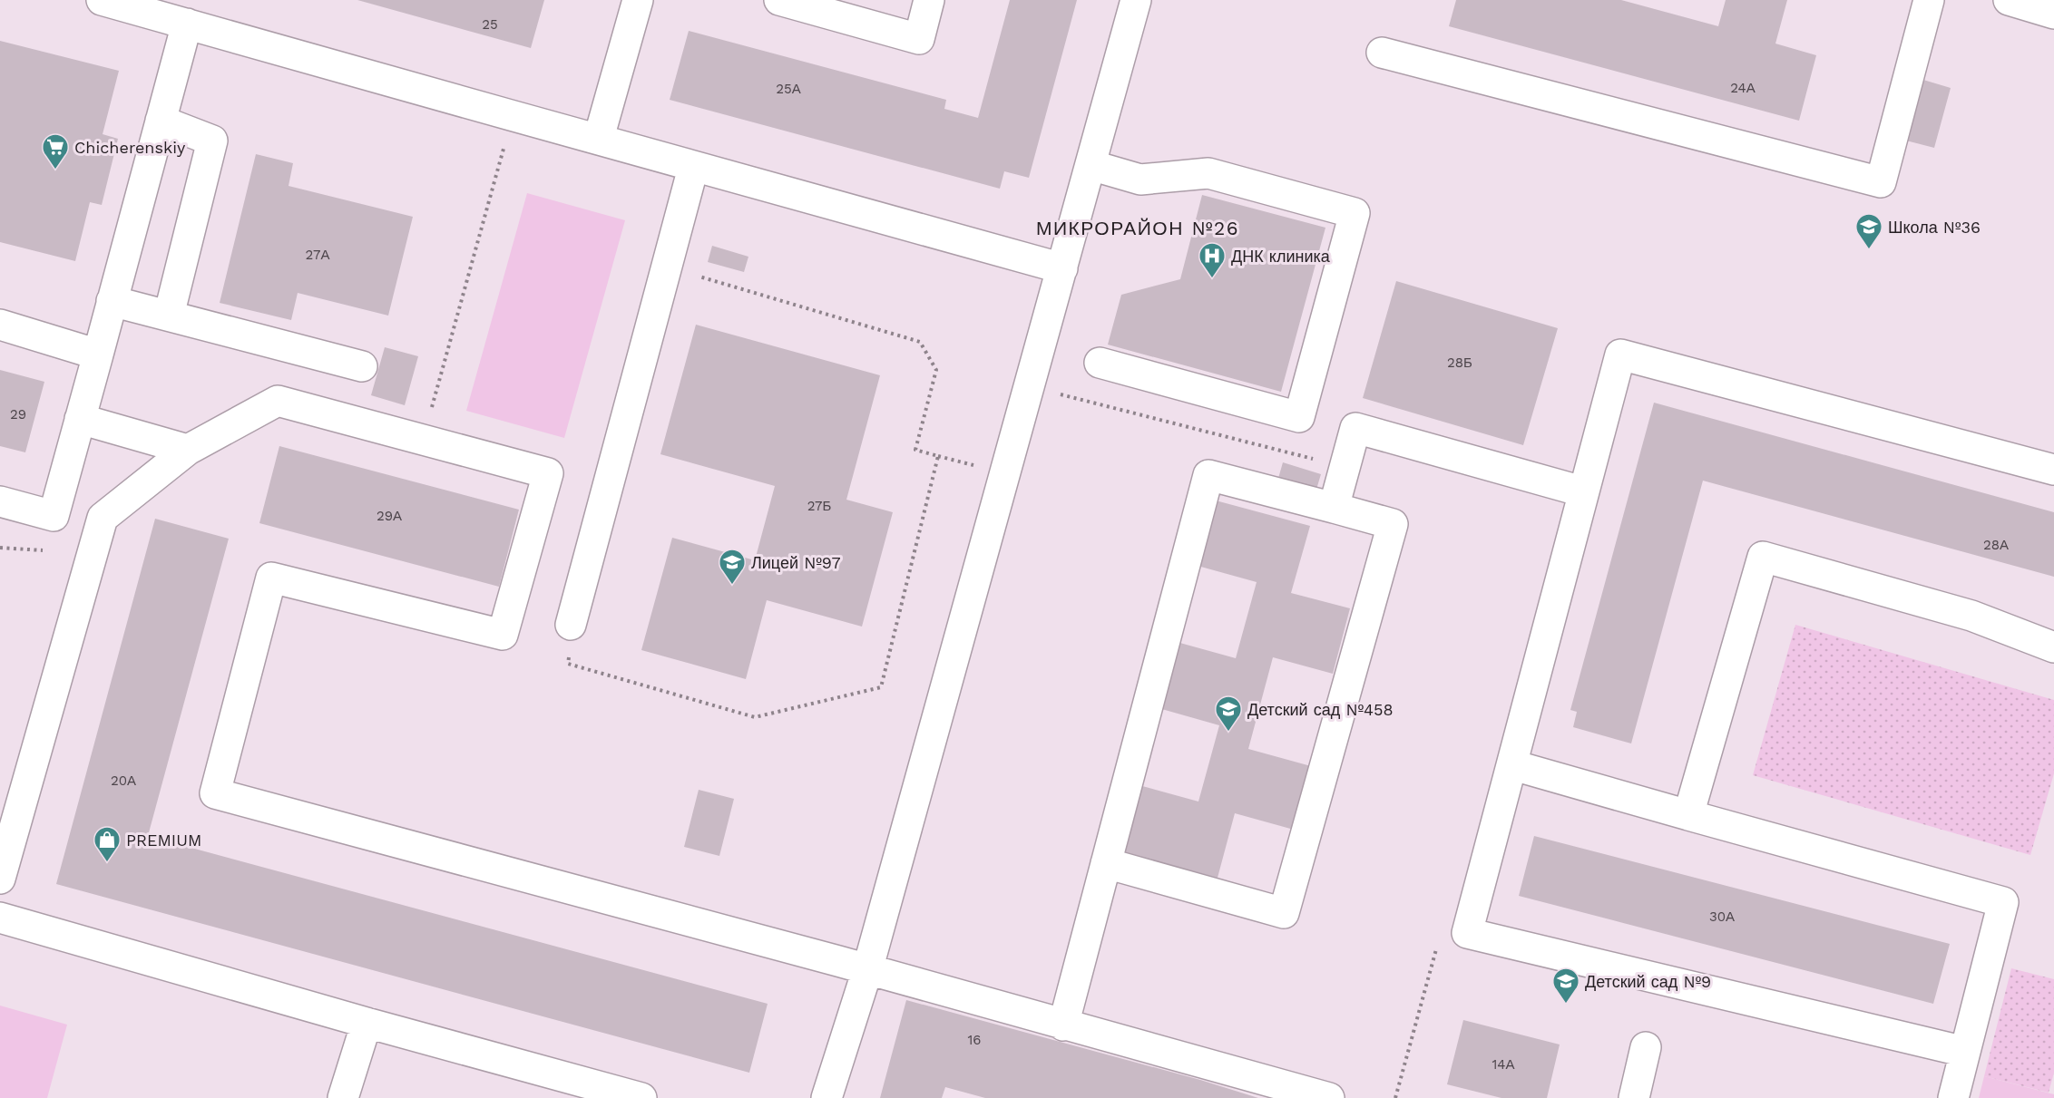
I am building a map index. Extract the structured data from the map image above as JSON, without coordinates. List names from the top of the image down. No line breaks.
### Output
{"districts":["МИКРОРАЙОН №26"],"places":{"supermarket":["Chicherenskiy"],"school or university":["Школа №36","Лицей №97","Детский сад №458","Детский сад №9"],"hospital":["ДНК клиника"],"shop":["PREMIUM"]},"house_numbers":["25","24А","25А","27А","28Б","29","27Б","29А","28А","20А","30А","16","14А"]}
